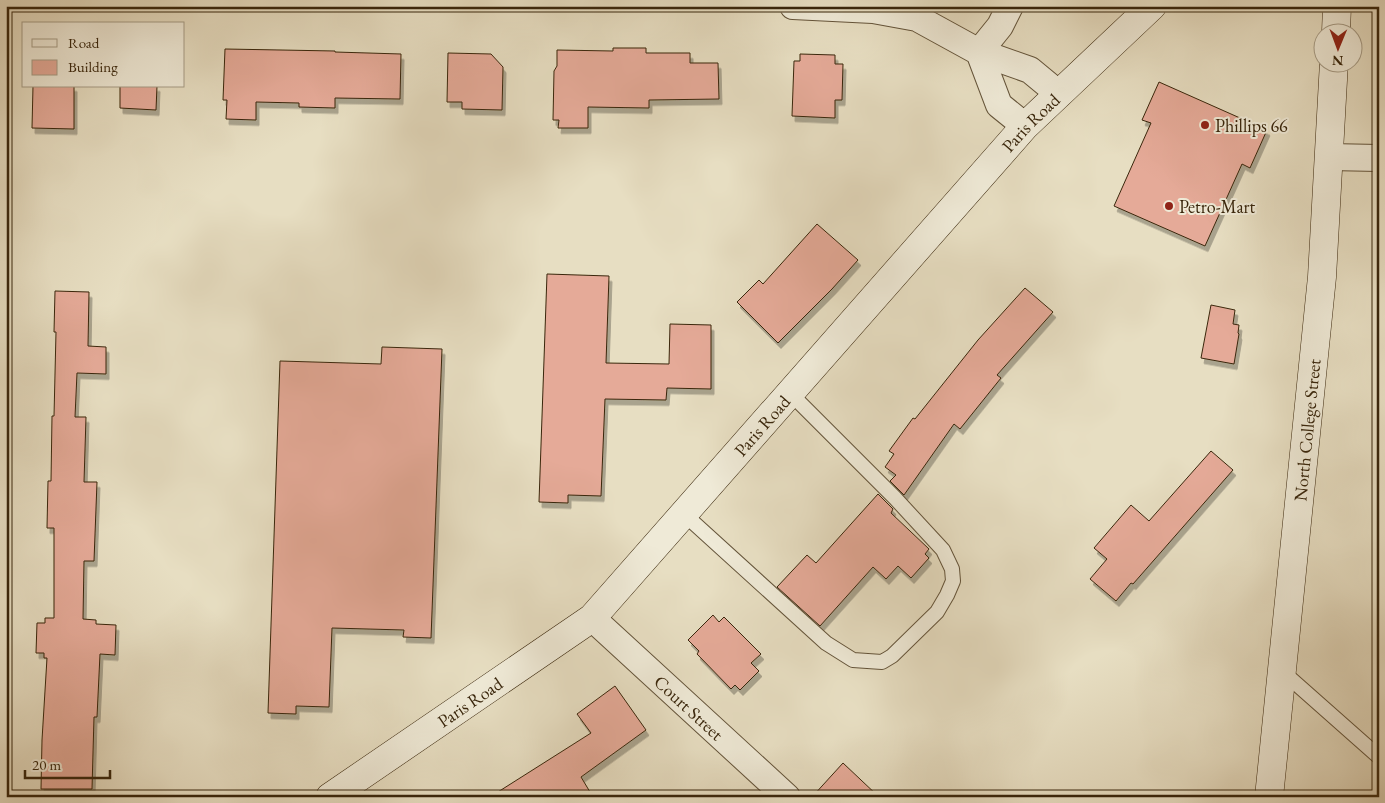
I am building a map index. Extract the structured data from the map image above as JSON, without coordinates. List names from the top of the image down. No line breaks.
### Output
{"streets":{"main road":["Paris Road","North College Street"],"street":["Court Street"]},"crossings":[["Paris Road","Court Street"]],"places":["Phillips 66","Petro-Mart"],"legend":["Road","Building"],"scale_bar":"20 m","north":"bottom"}
